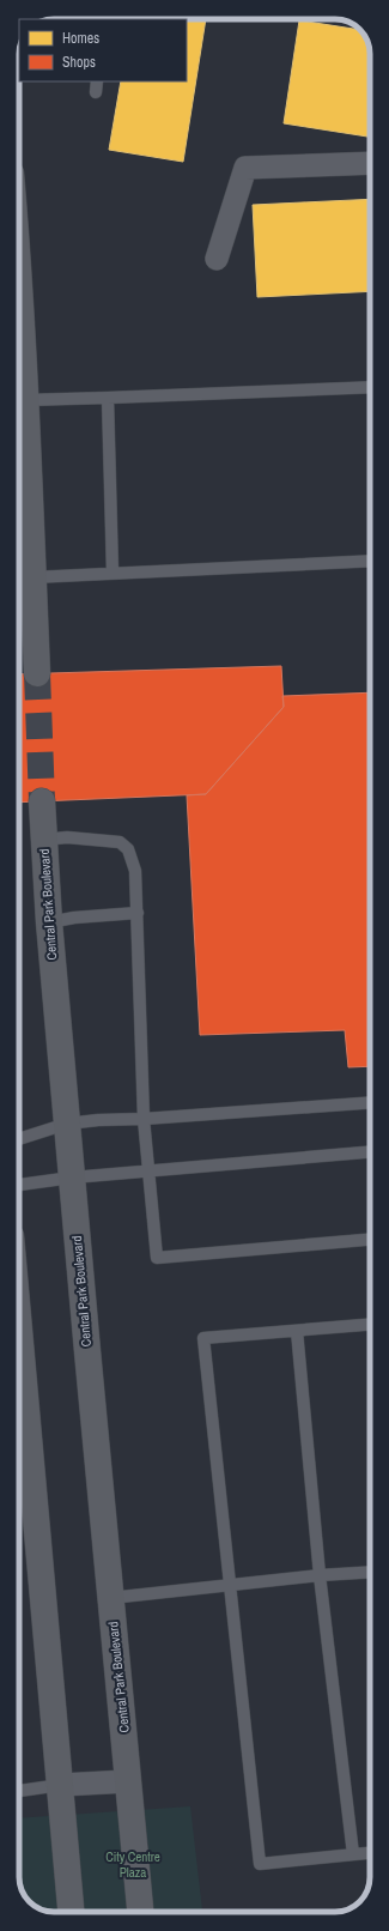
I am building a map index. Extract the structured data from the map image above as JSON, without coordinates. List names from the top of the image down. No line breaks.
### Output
{"streets":{"street":["Central Park Boulevard"]},"parks":["City Centre Plaza"],"legend":["Homes","Shops"]}
